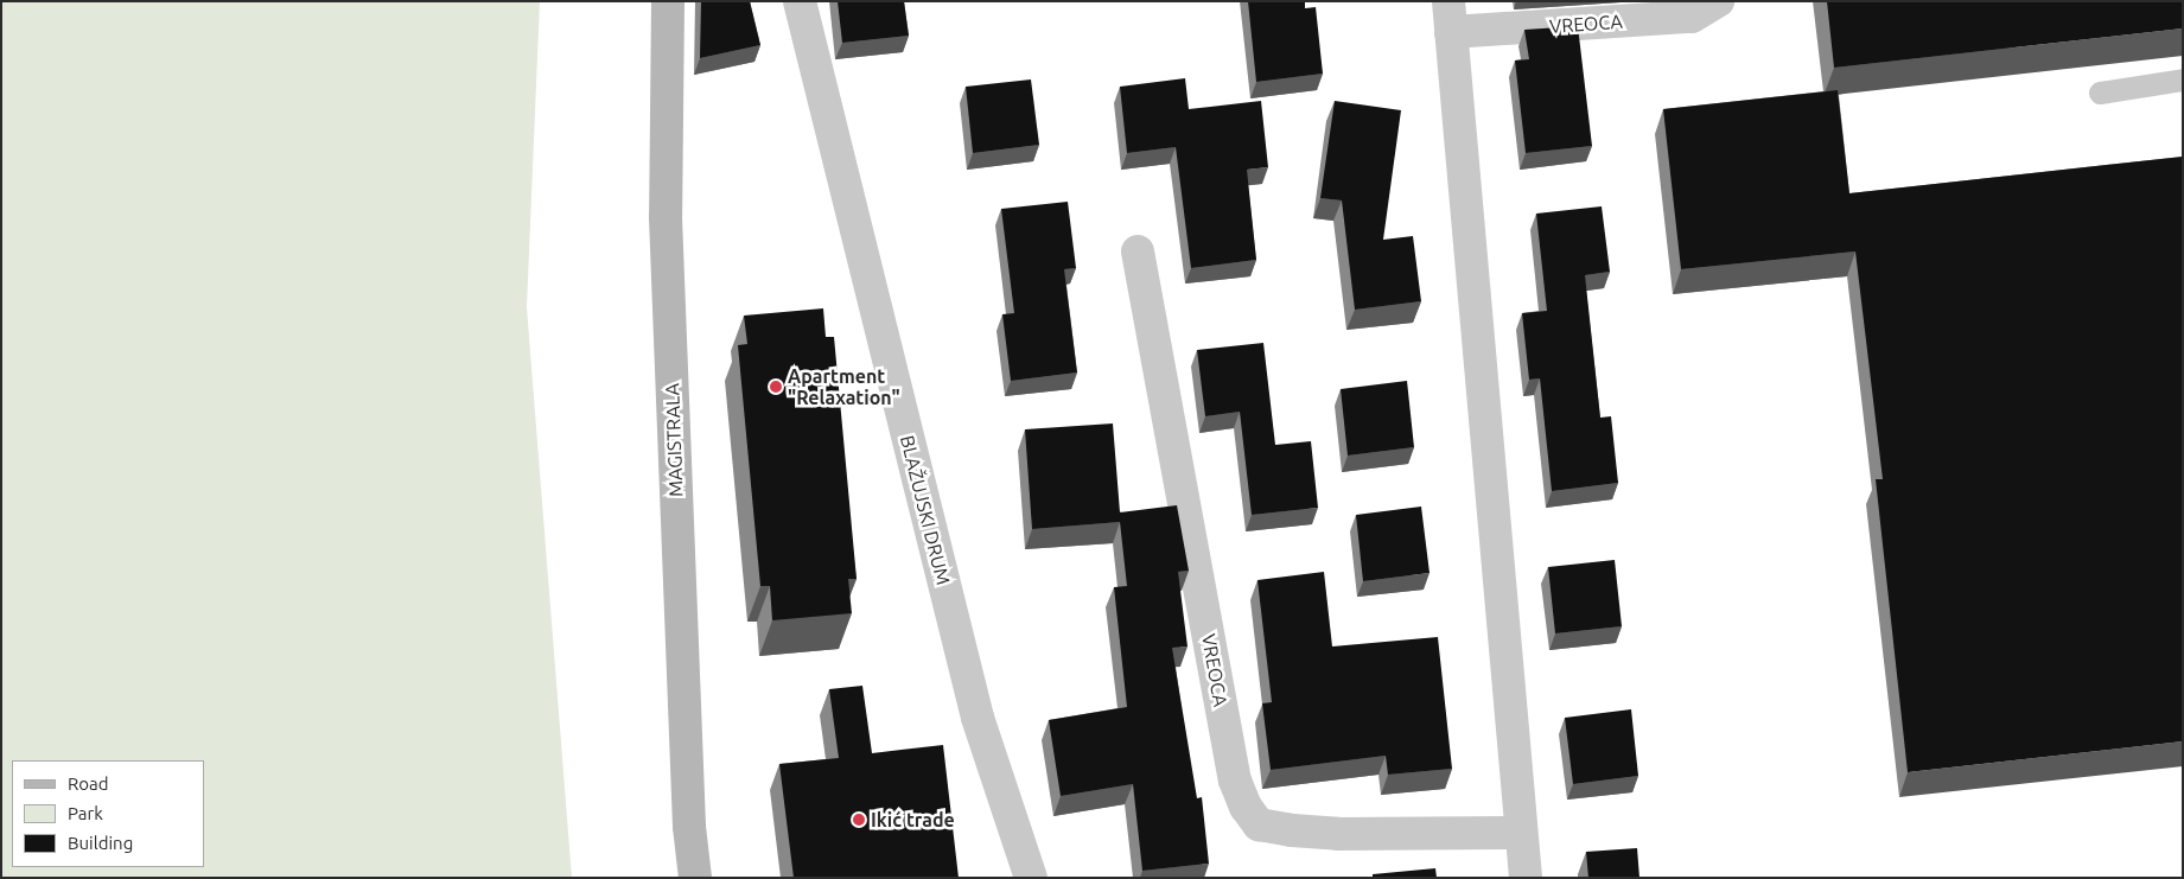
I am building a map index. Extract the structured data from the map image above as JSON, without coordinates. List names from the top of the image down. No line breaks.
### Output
{"streets":{"main road":["MAGISTRALA"],"street":["VREOCA","BLAŽUJSKI DRUM"]},"places":["Apartment \"Relaxation\"","Ikić trade"],"legend":["Road","Park","Building"]}
